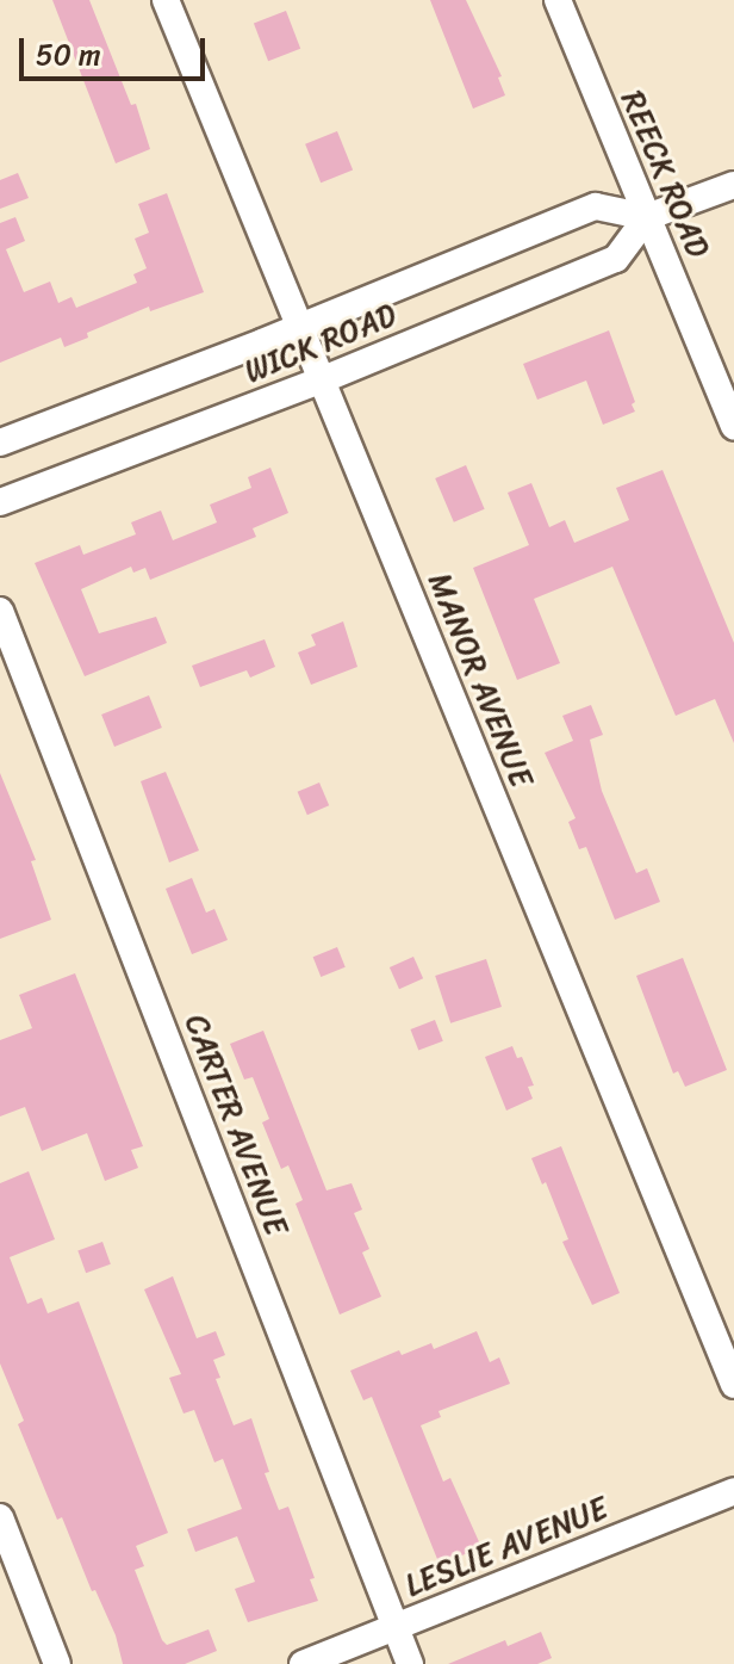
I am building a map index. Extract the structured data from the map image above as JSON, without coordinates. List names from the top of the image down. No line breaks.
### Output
{"streets":{"street":["REECK ROAD","WICK ROAD","MANOR AVENUE","CARTER AVENUE","LESLIE AVENUE"]},"crossings":[["REECK ROAD","WICK ROAD"],["WICK ROAD","MANOR AVENUE"],["CARTER AVENUE","LESLIE AVENUE"]],"scale_bar":"50 m"}
